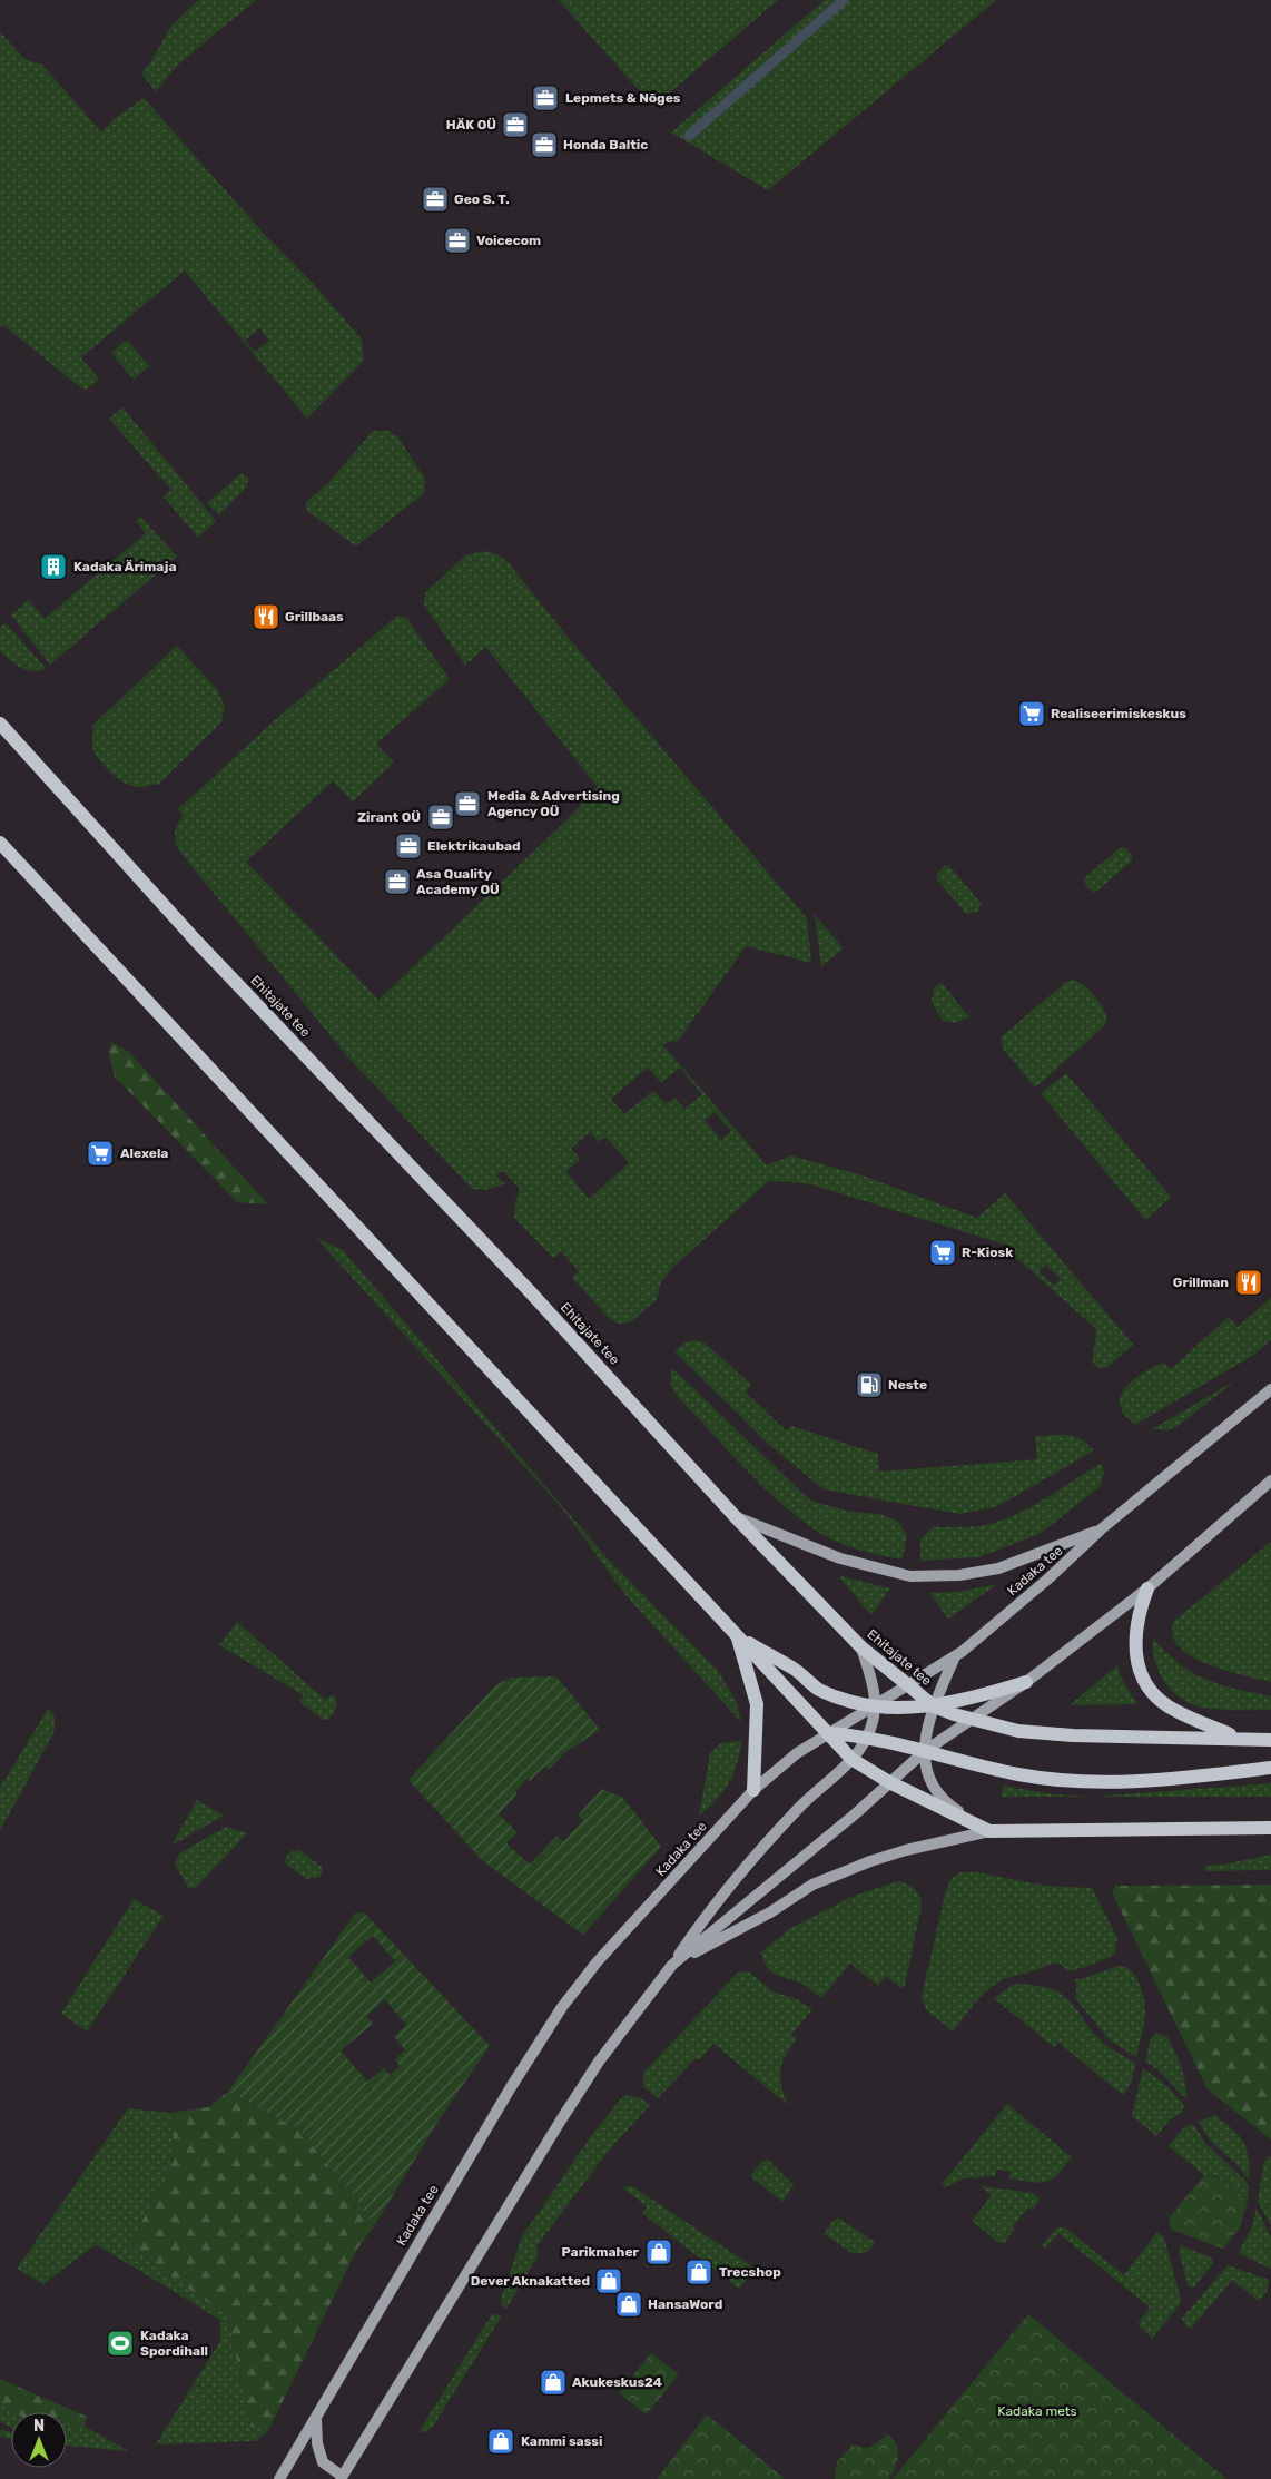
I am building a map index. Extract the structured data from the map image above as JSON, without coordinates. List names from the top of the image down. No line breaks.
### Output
{"streets":{"main road":["Ehitajate tee","Kadaka tee"]},"crossings":[["Ehitajate tee","Kadaka tee"]],"parks":["Kadaka mets"],"places":{"office":["Lepmets & Nõges","HÄK OÜ","Honda Baltic","Geo S. T.","Voicecom","Media & Advertising Agency OÜ","Zirant OÜ","Elektrikaubad","Asa Quality Academy OÜ"],"building":["Kadaka Ärimaja"],"restaurant":["Grillbaas","Grillman"],"supermarket":["Realiseerimiskeskus","Alexela","R-Kiosk"],"fuel station":["Neste"],"shop":["Parikmaher","Trecshop","Dever Aknakatted","HansaWord","Akukeskus24","Kammi sassi"],"sports":["Kadaka Spordihall"]},"north":"top"}
